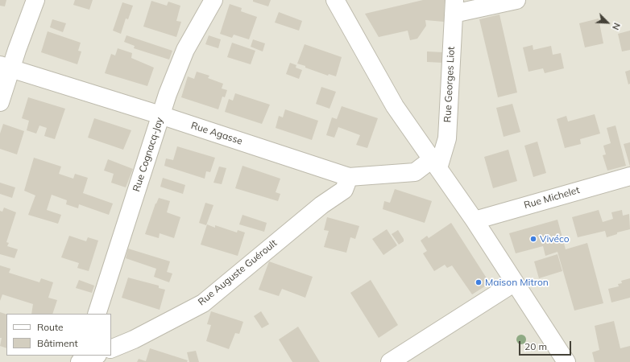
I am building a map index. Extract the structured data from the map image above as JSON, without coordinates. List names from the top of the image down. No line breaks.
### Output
{"streets":{"street":["Rue Georges Liot","Rue Agasse","Rue Cognacq-Jay","Rue Michelet","Rue Auguste Guéroult"]},"crossings":[["Rue Georges Liot","Rue Agasse"],["Rue Agasse","Rue Cognacq-Jay"],["Rue Agasse","Rue Auguste Guéroult"]],"places":["Vivéco","Maison Mitron"],"legend":["Route","Bâtiment"],"scale_bar":"20 m","north":"bottom right"}
